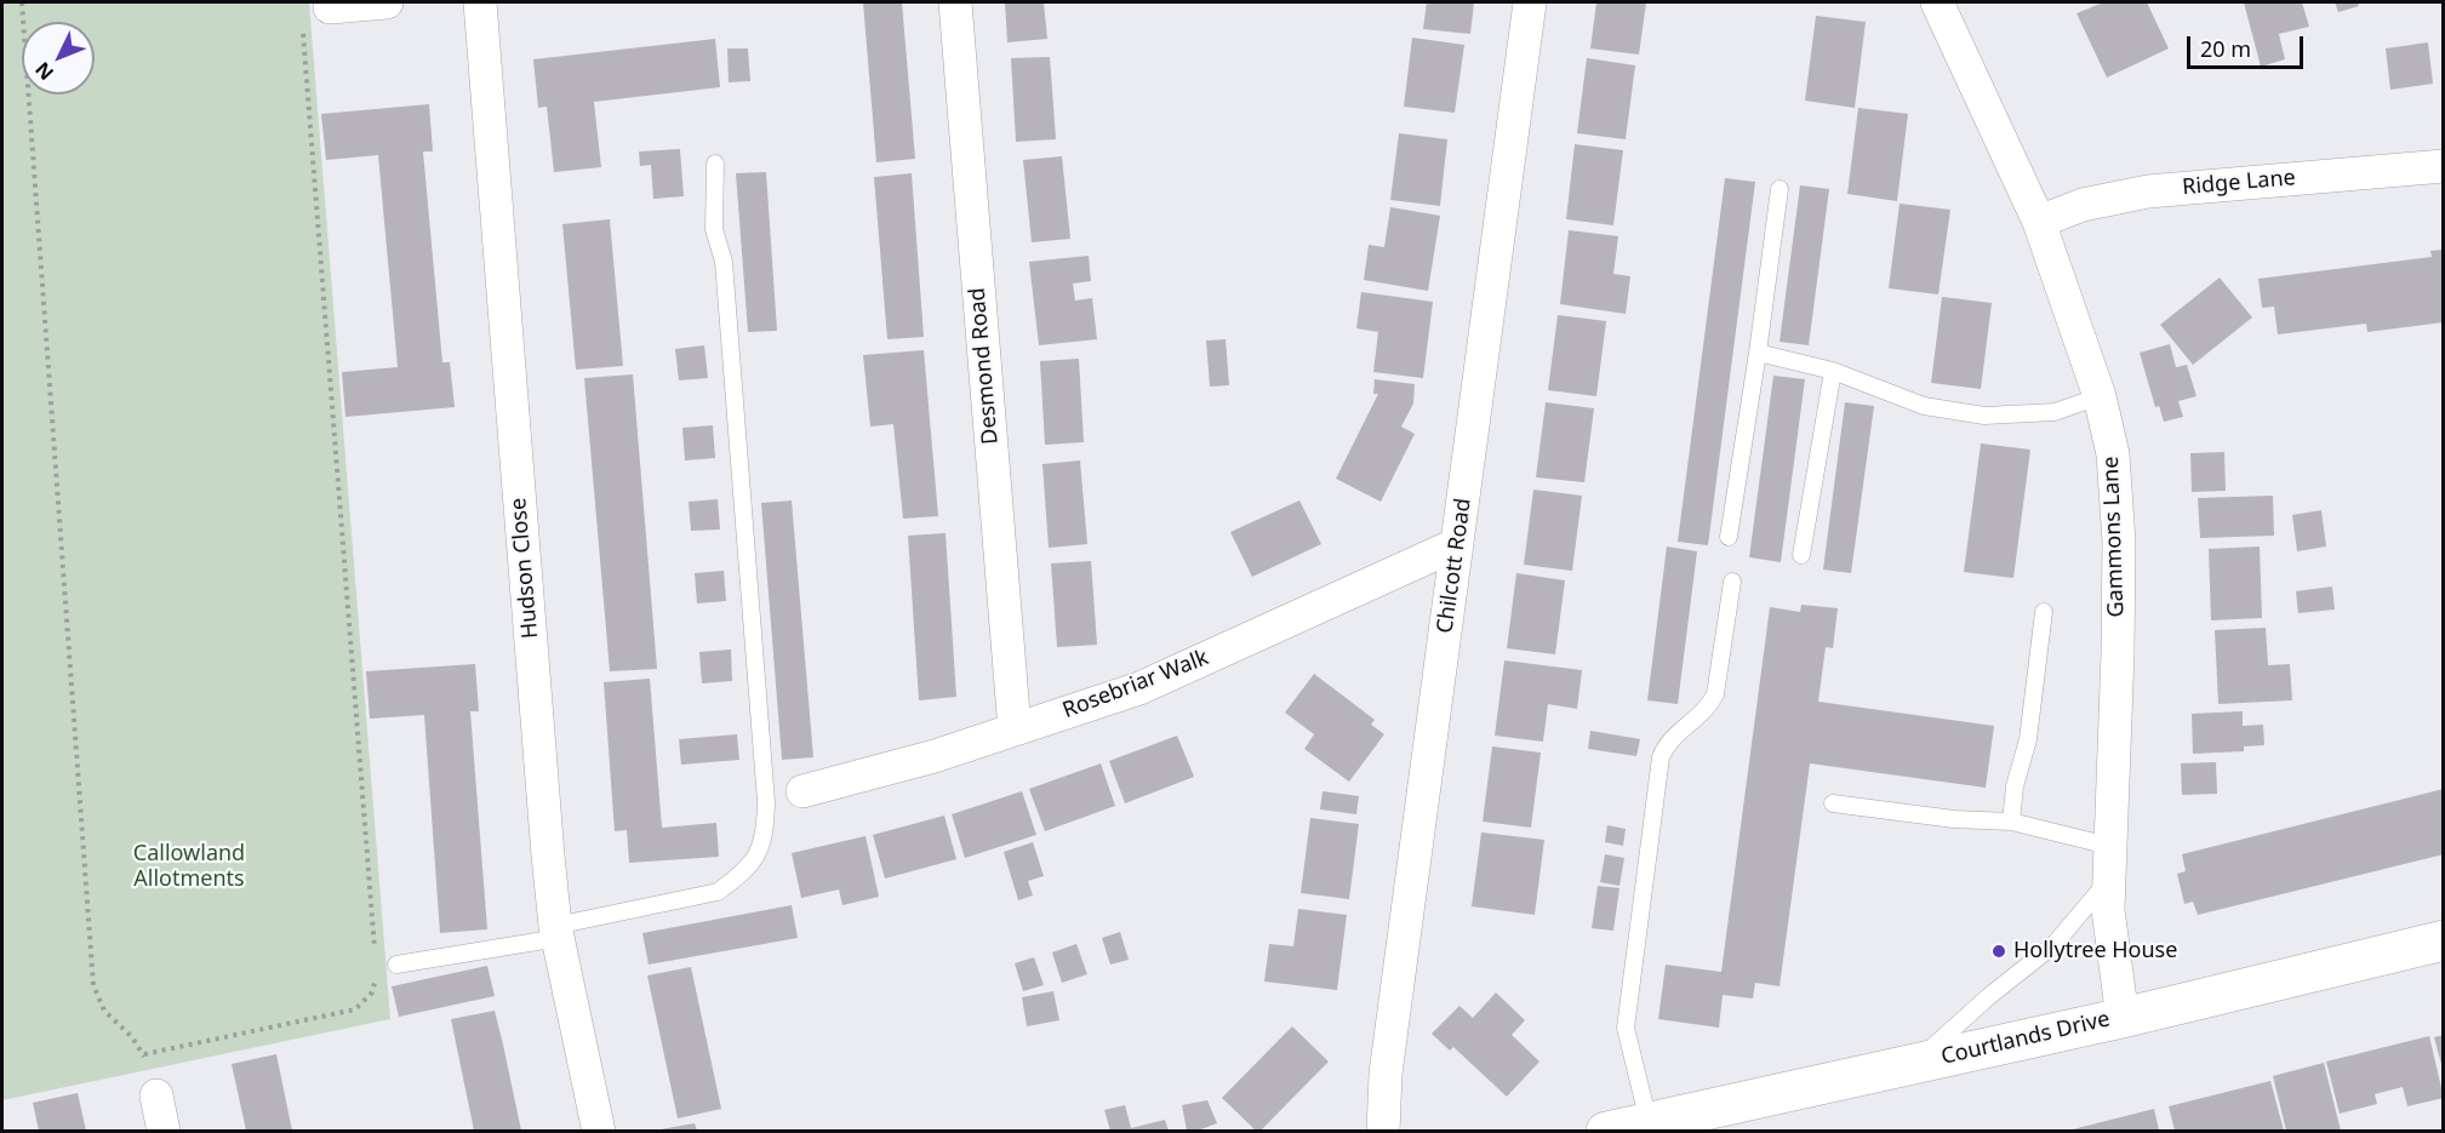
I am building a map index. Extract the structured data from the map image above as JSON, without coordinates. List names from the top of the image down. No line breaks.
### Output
{"streets":{"street":["Ridge Lane","Desmond Road","Gammons Lane","Chilcott Road","Hudson Close","Rosebriar Walk","Courtlands Drive"]},"crossings":[["Ridge Lane","Gammons Lane"],["Desmond Road","Rosebriar Walk"],["Gammons Lane","Courtlands Drive"],["Chilcott Road","Rosebriar Walk"]],"parks":["Callowland Allotments"],"places":["Hollytree House"],"scale_bar":"20 m","north":"bottom left"}
